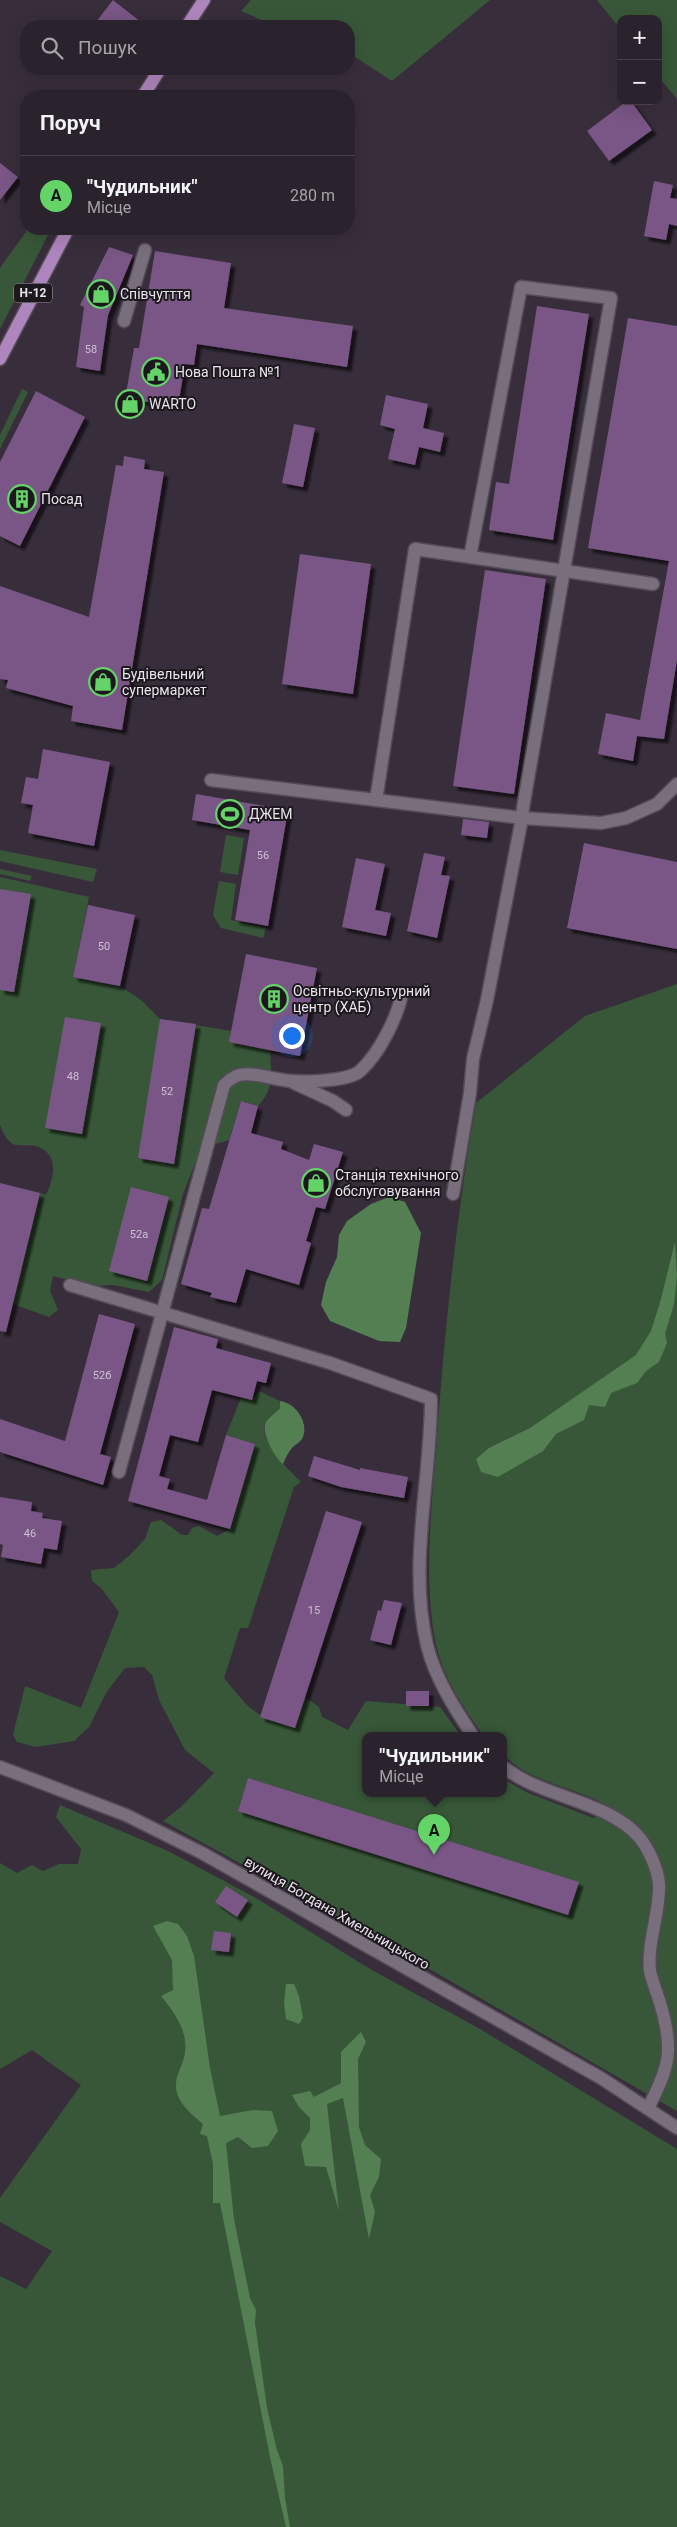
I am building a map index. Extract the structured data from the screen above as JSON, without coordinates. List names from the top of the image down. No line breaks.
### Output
{"streets":{"main road":["Н-12"],"street":["вулиця Богдана Хмельницького"]},"places":{"shop":["Співчутття","WARTO","Будівельний супермаркет","Cтанція технічного обслуговування"],"public building":["Нова Пошта №1"],"building":["Посад","Освітньо-культурний центр (ХАБ)"],"sports":["ДЖЕМ"]},"house_numbers":["58","56","50","48","52","52а","52б","46","15"],"page":{"map_buttons":["+","−"],"search":"Пошук","heading":"Поруч","list":[{"mark":"A","name":"\"Чудильник\"","note":"Місце","value":"280 m"}],"popup":["\"Чудильник\"","Місце"],"pins":"A"}}
